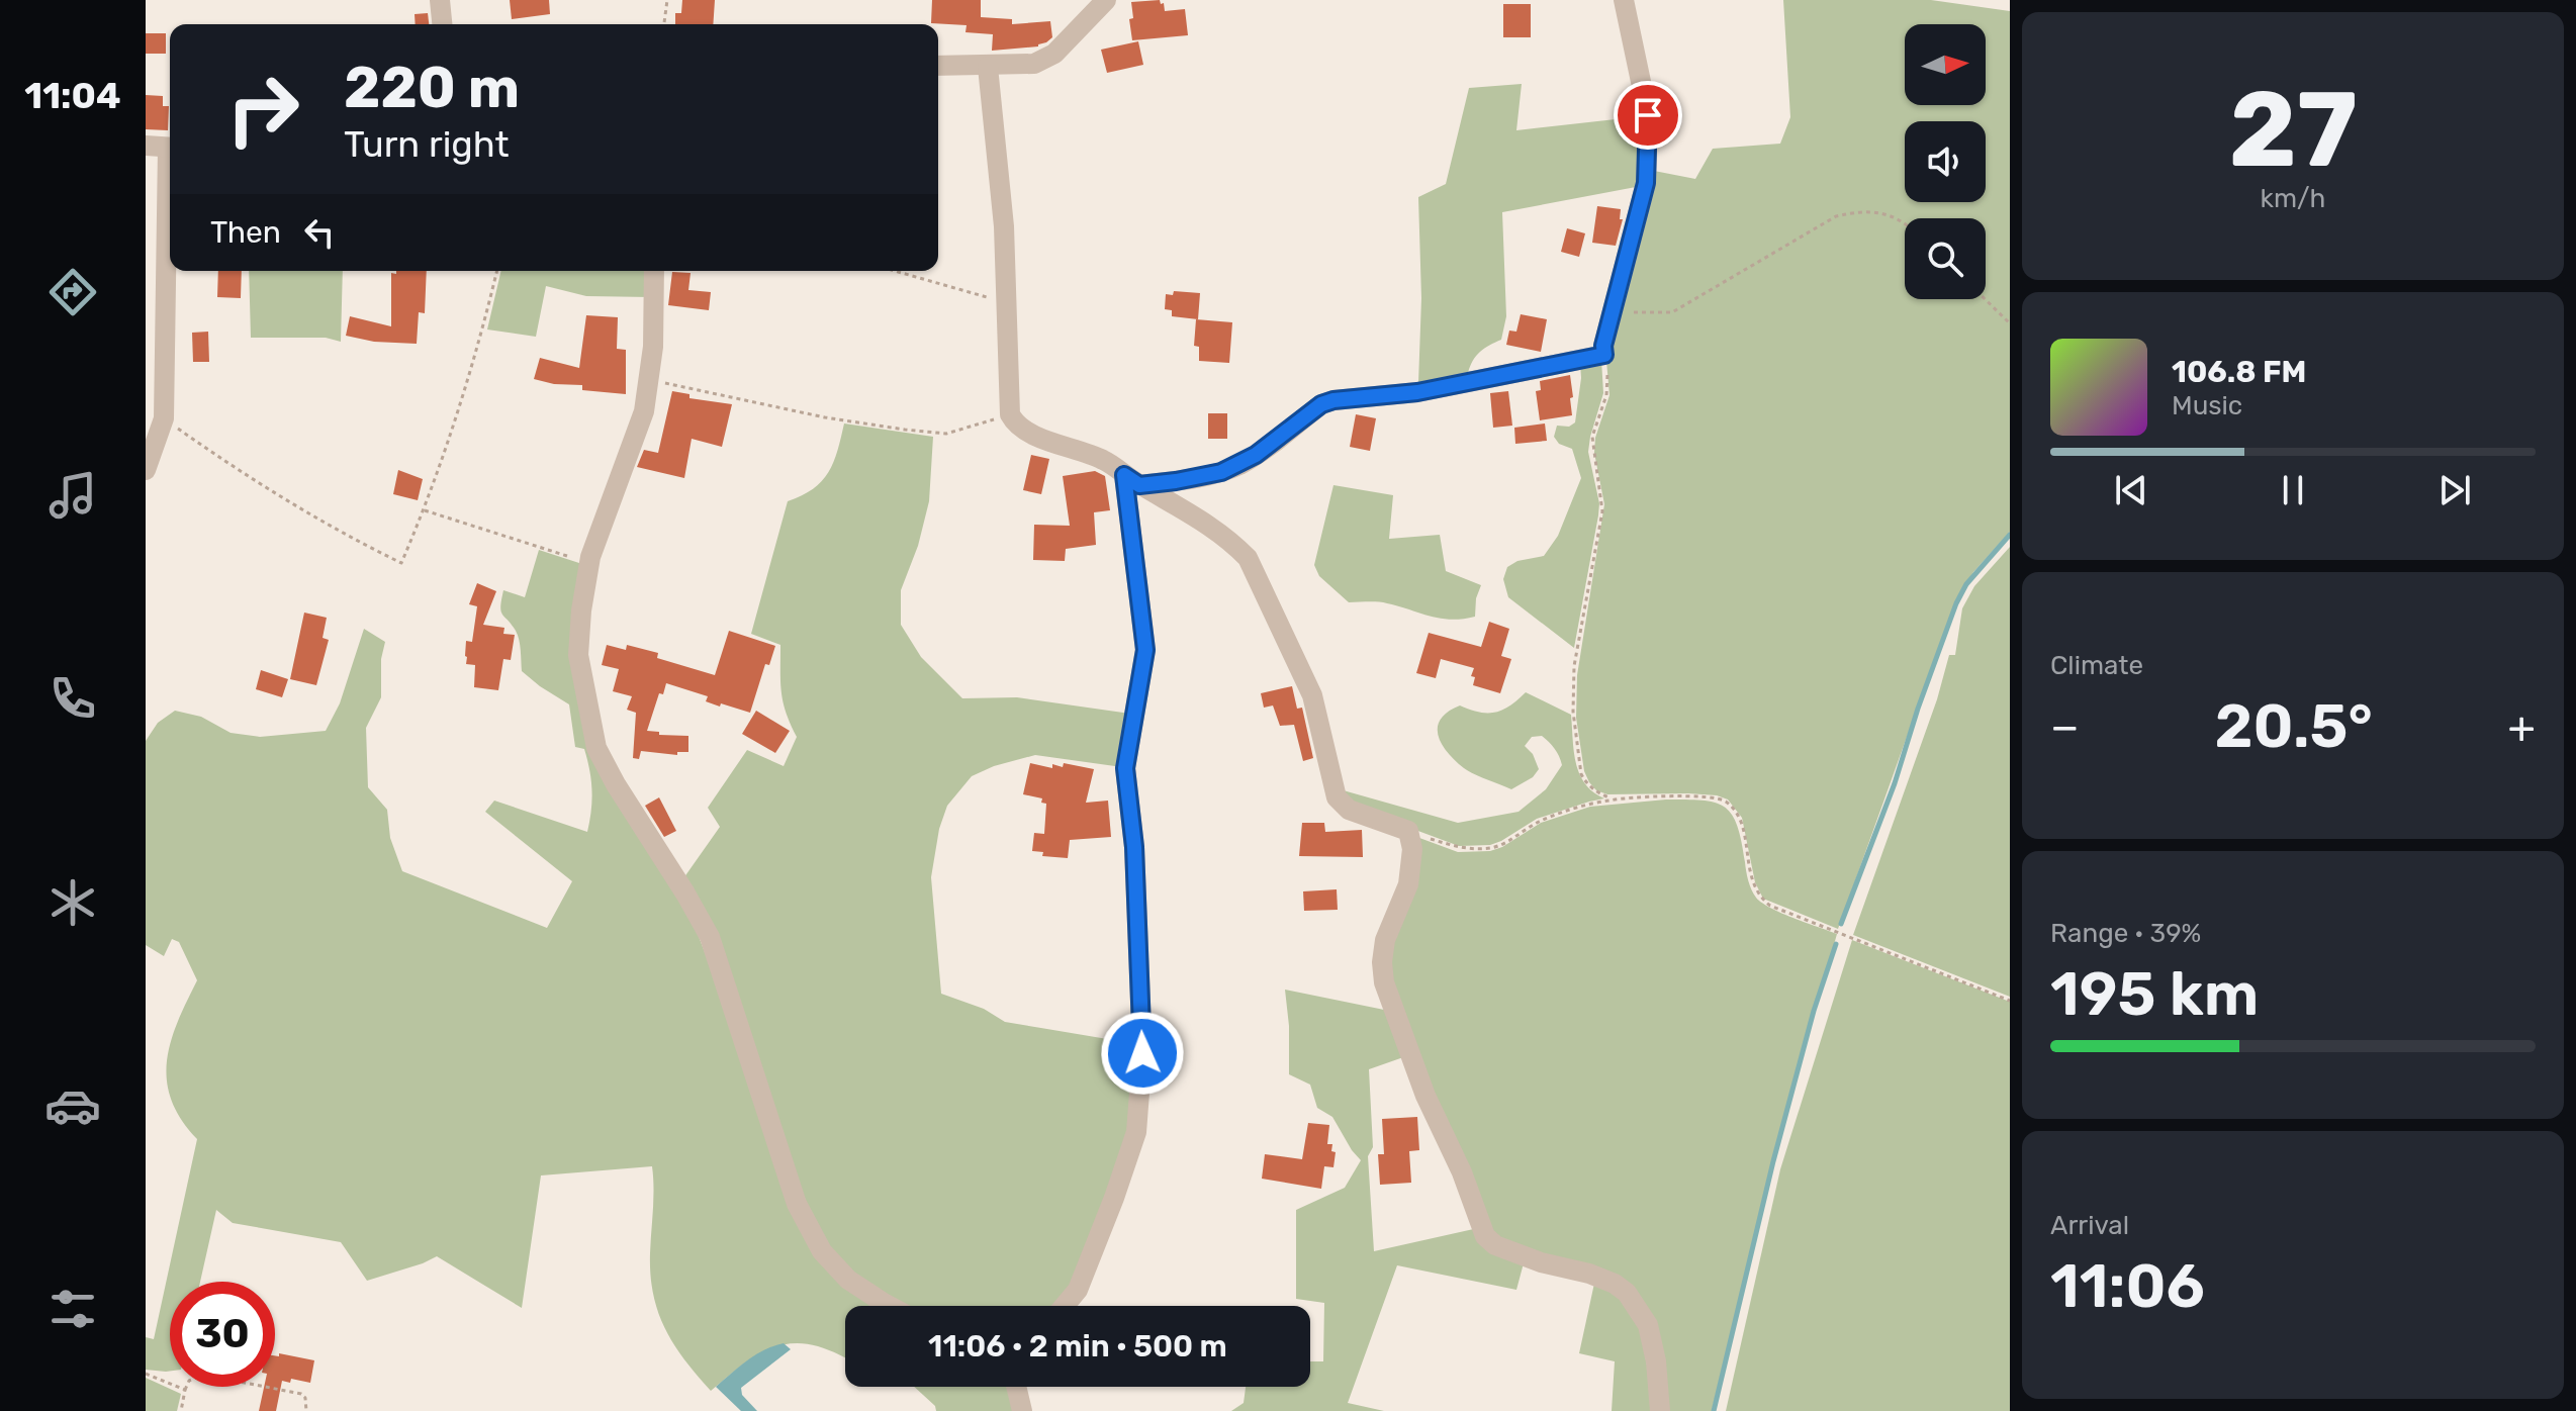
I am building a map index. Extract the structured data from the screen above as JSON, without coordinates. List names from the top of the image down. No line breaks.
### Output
{"north":"right","page":{"tabs":"11:04","tile":[["27","km/h"],"Climate",["Range · 39%","195 km"],["Arrival","11:06"]],"turn":["220 m","Turn right"],"then":"Then","song":["106.8 FM","Music"],"heat":["−","20.5°","+"],"limit":"30","trip":"11:06 · 2 min · 500 m"}}
